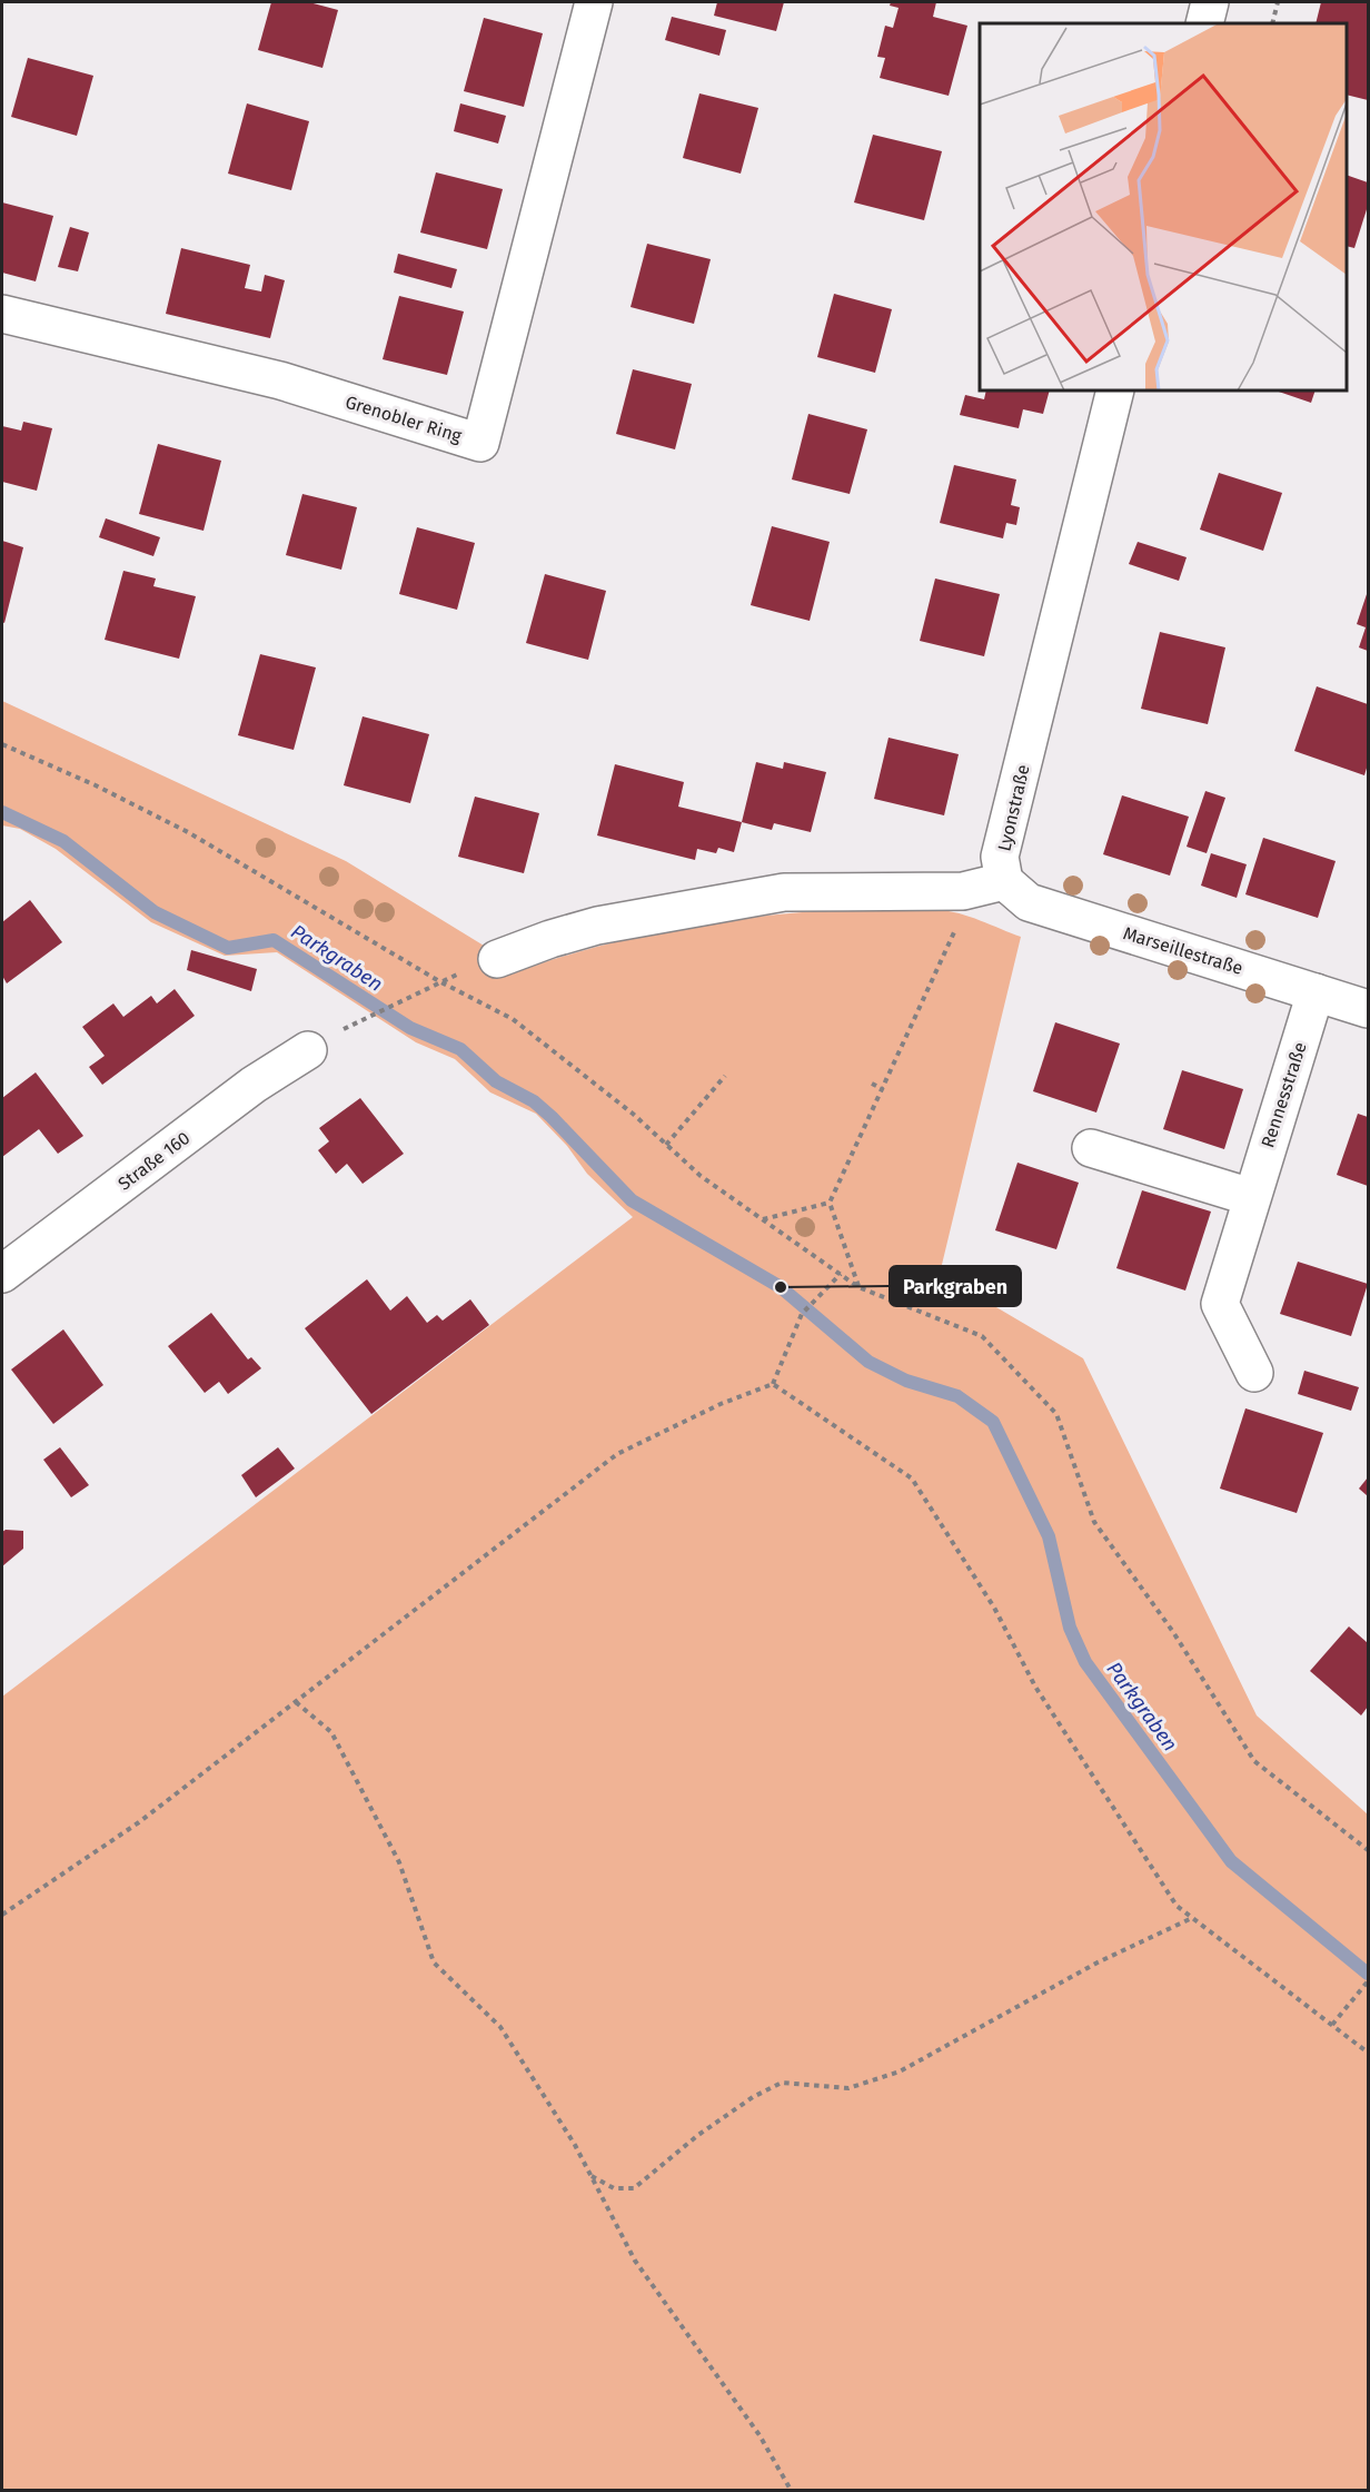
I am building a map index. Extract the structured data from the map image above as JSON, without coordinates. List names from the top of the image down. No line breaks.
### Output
{"streets":{"street":["Grenobler Ring","Lyonstraße","Marseillestraße","Rennesstraße","Straße 160"]},"crossings":[["Lyonstraße","Marseillestraße"],["Marseillestraße","Rennesstraße"]],"water":["Parkgraben"],"places":["Parkgraben"]}
